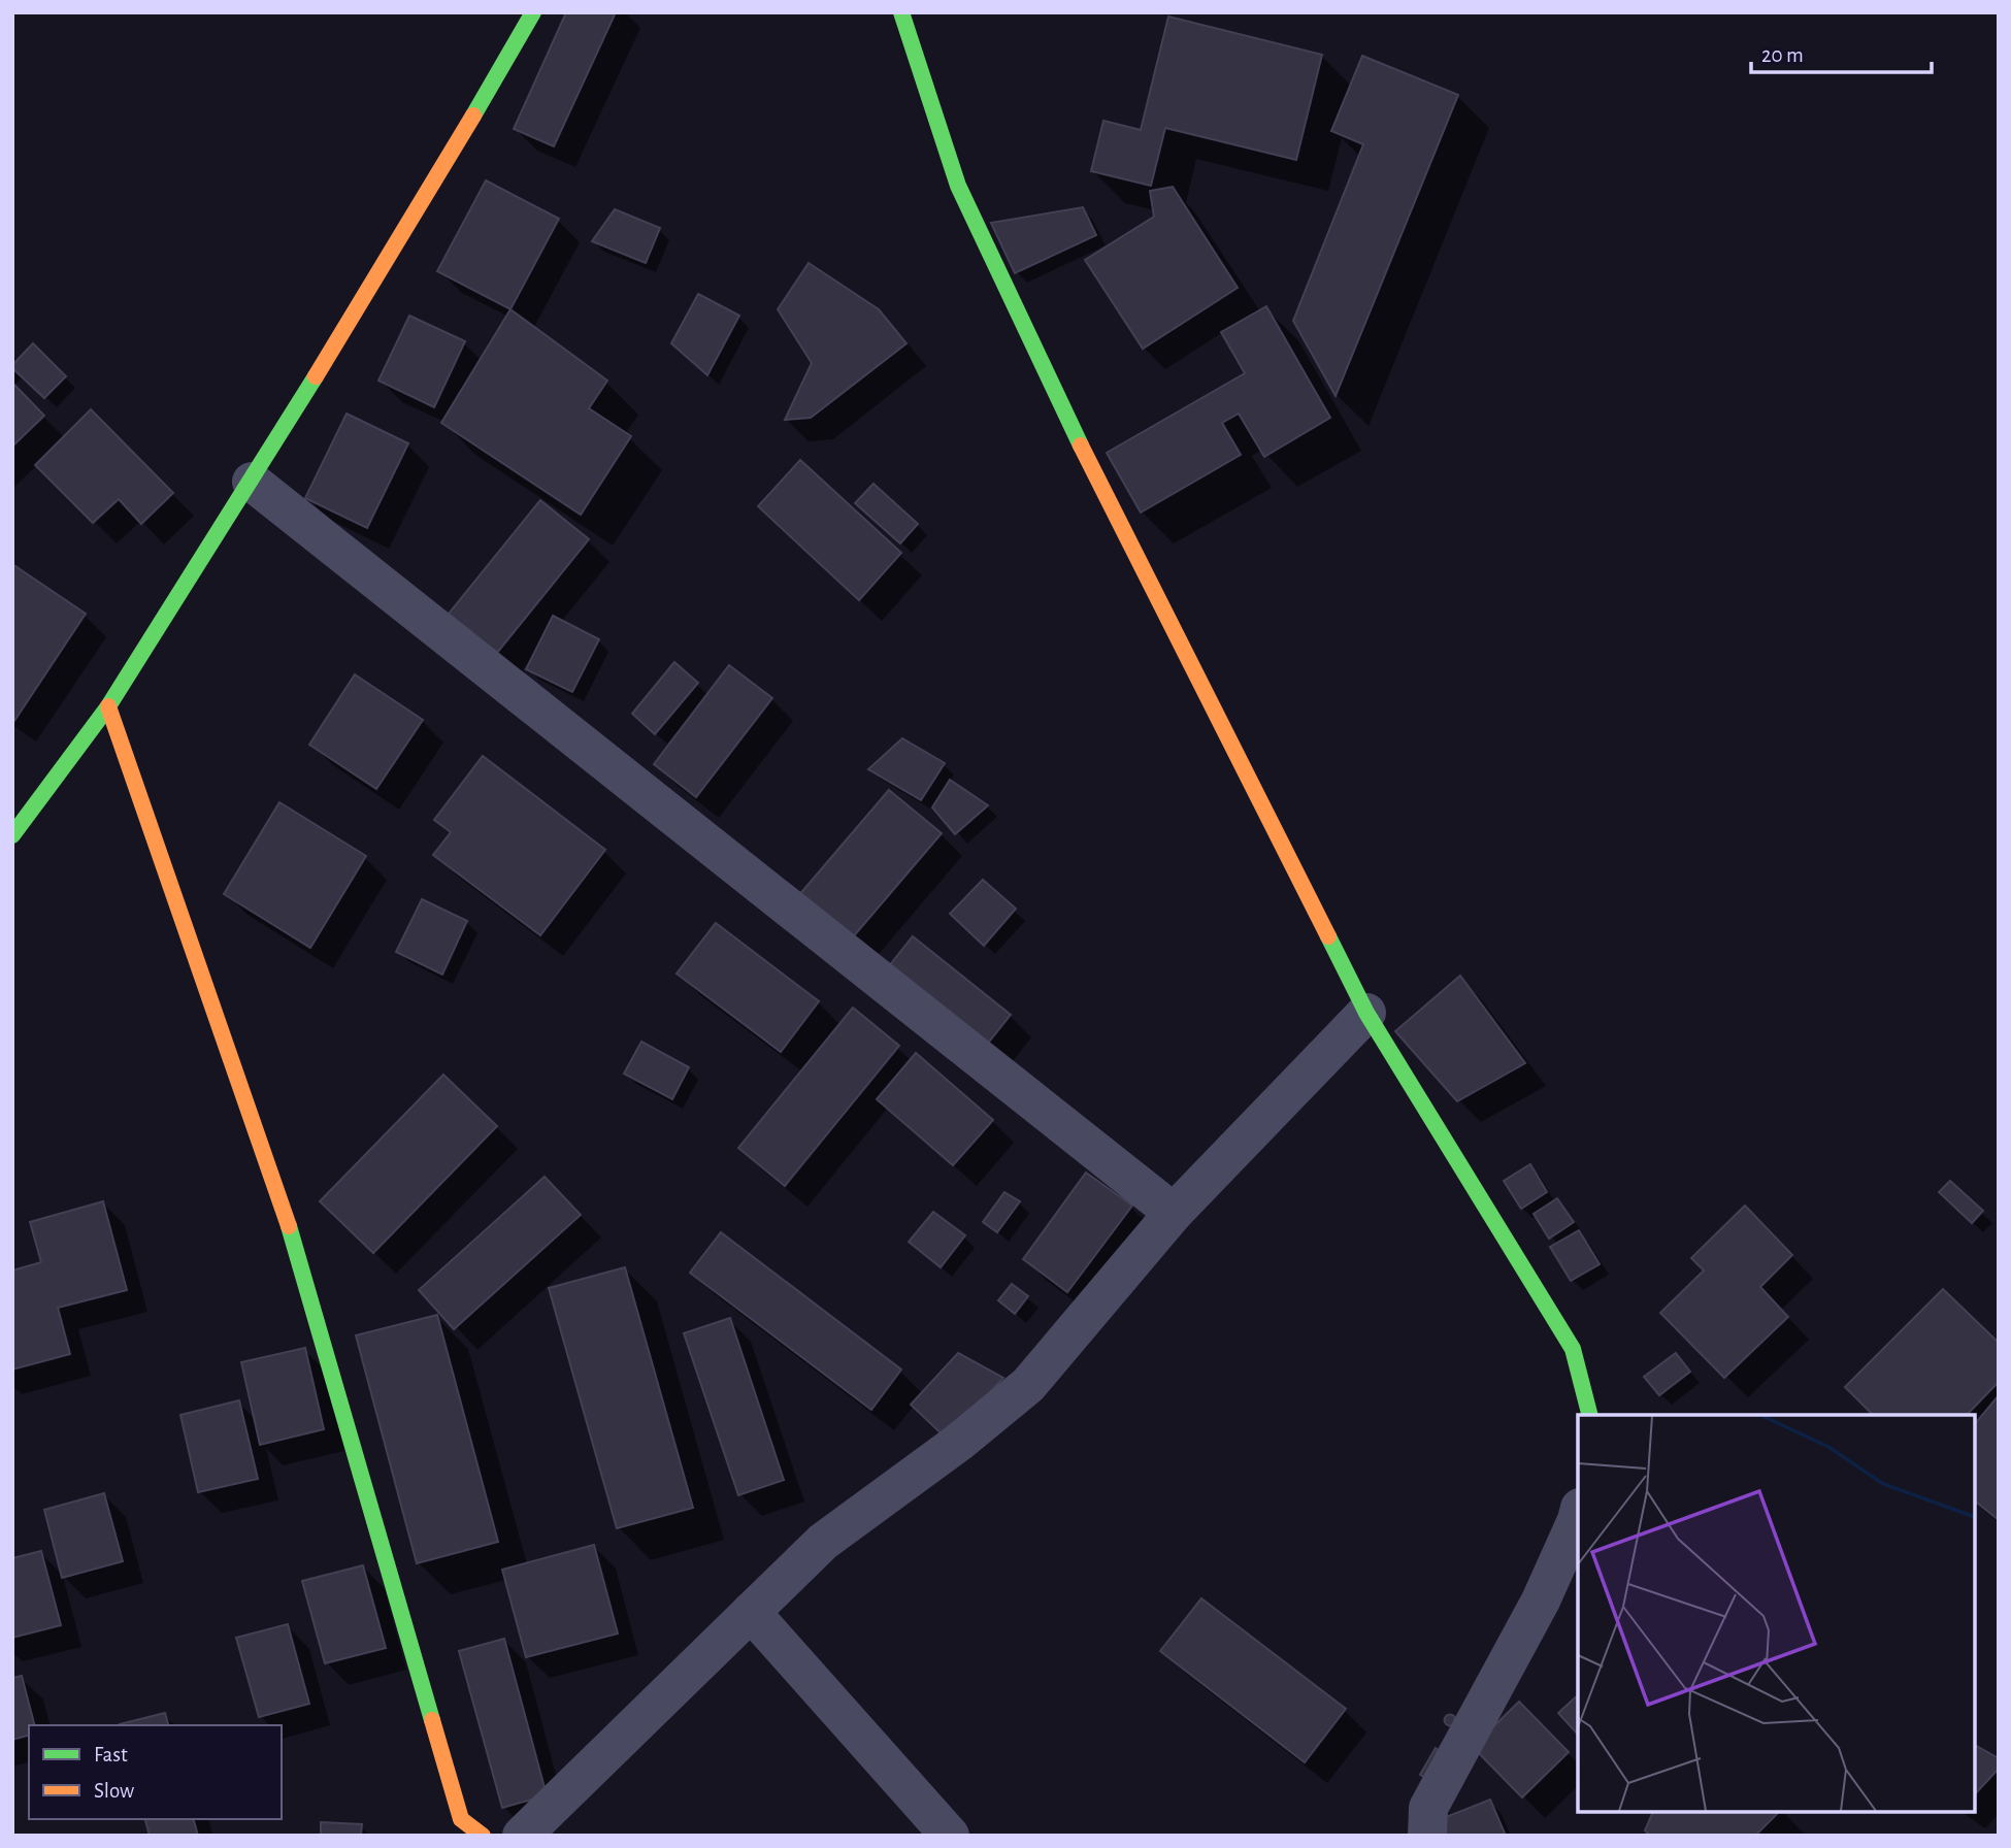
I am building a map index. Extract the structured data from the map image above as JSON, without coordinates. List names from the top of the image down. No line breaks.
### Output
{"legend":["Fast","Slow"],"scale_bar":"20 m"}
